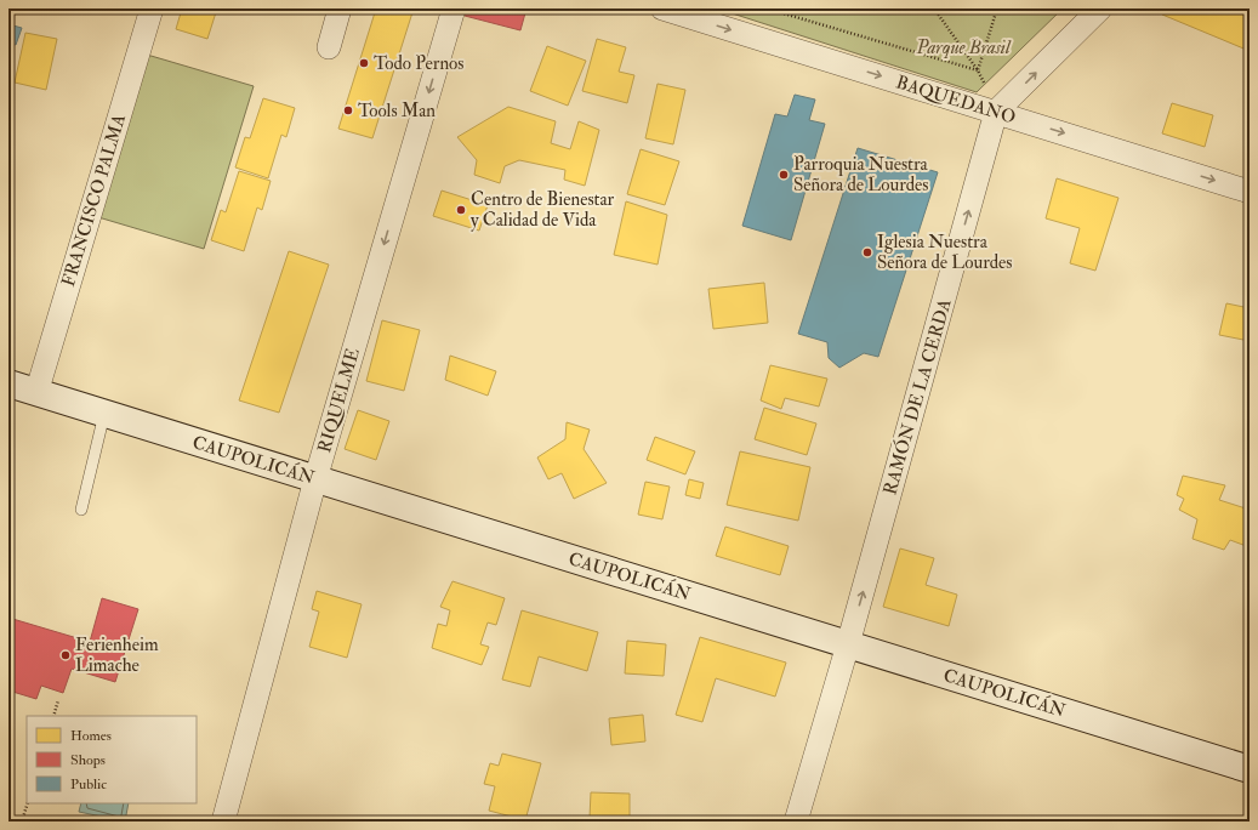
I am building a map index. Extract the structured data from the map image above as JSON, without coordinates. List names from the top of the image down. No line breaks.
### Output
{"streets":{"street":["BAQUEDANO","FRANCISCO PALMA","RAMÓN DE LA CERDA","RIQUELME","CAUPOLICÁN"]},"crossings":[["BAQUEDANO","RAMÓN DE LA CERDA"],["FRANCISCO PALMA","CAUPOLICÁN"],["RAMÓN DE LA CERDA","CAUPOLICÁN"],["RIQUELME","CAUPOLICÁN"]],"one_way":["BAQUEDANO","RAMÓN DE LA CERDA","RIQUELME"],"parks":["Parque Brasil"],"places":["Todo Pernos","Tools Man","Parroquia Nuestra Señora de Lourdes","Centro de Bienestar y Calidad de Vida","Iglesia Nuestra Señora de Lourdes","Ferienheim Limache"],"legend":["Homes","Shops","Public"]}
